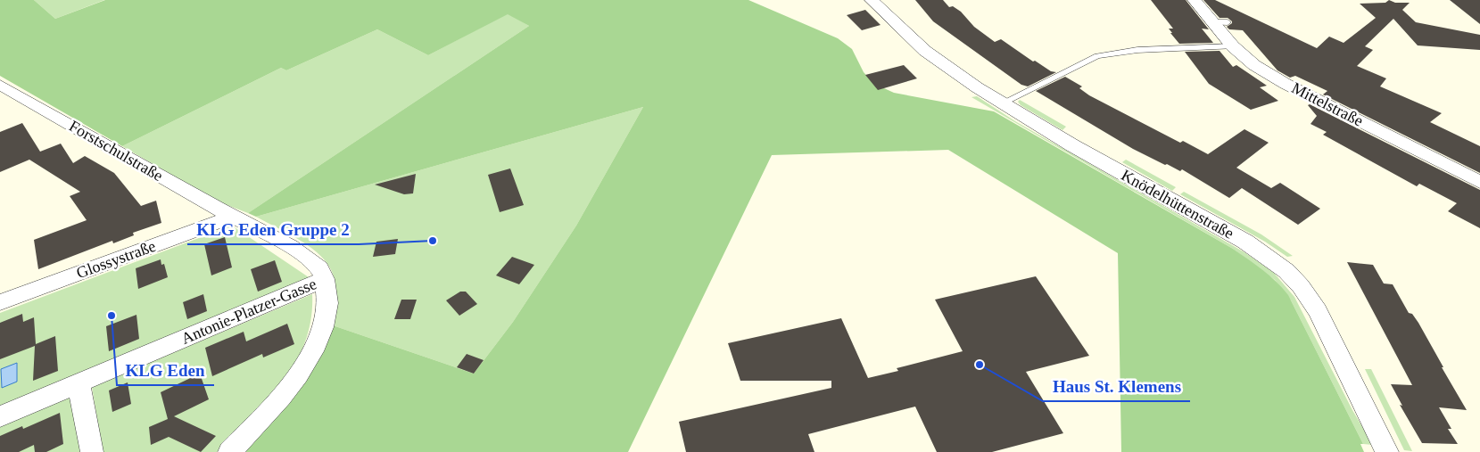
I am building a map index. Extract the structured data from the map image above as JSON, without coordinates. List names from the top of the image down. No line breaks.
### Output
{"streets":{"street":["Mittelstraße","Forstschulstraße","Knödelhüttenstraße","Glossystraße","Antonie-Platzer-Gasse"]},"crossings":[["Forstschulstraße","Glossystraße"],["Forstschulstraße","Antonie-Platzer-Gasse"]],"places":["KLG Eden Gruppe 2","KLG Eden","Haus St. Klemens"]}
